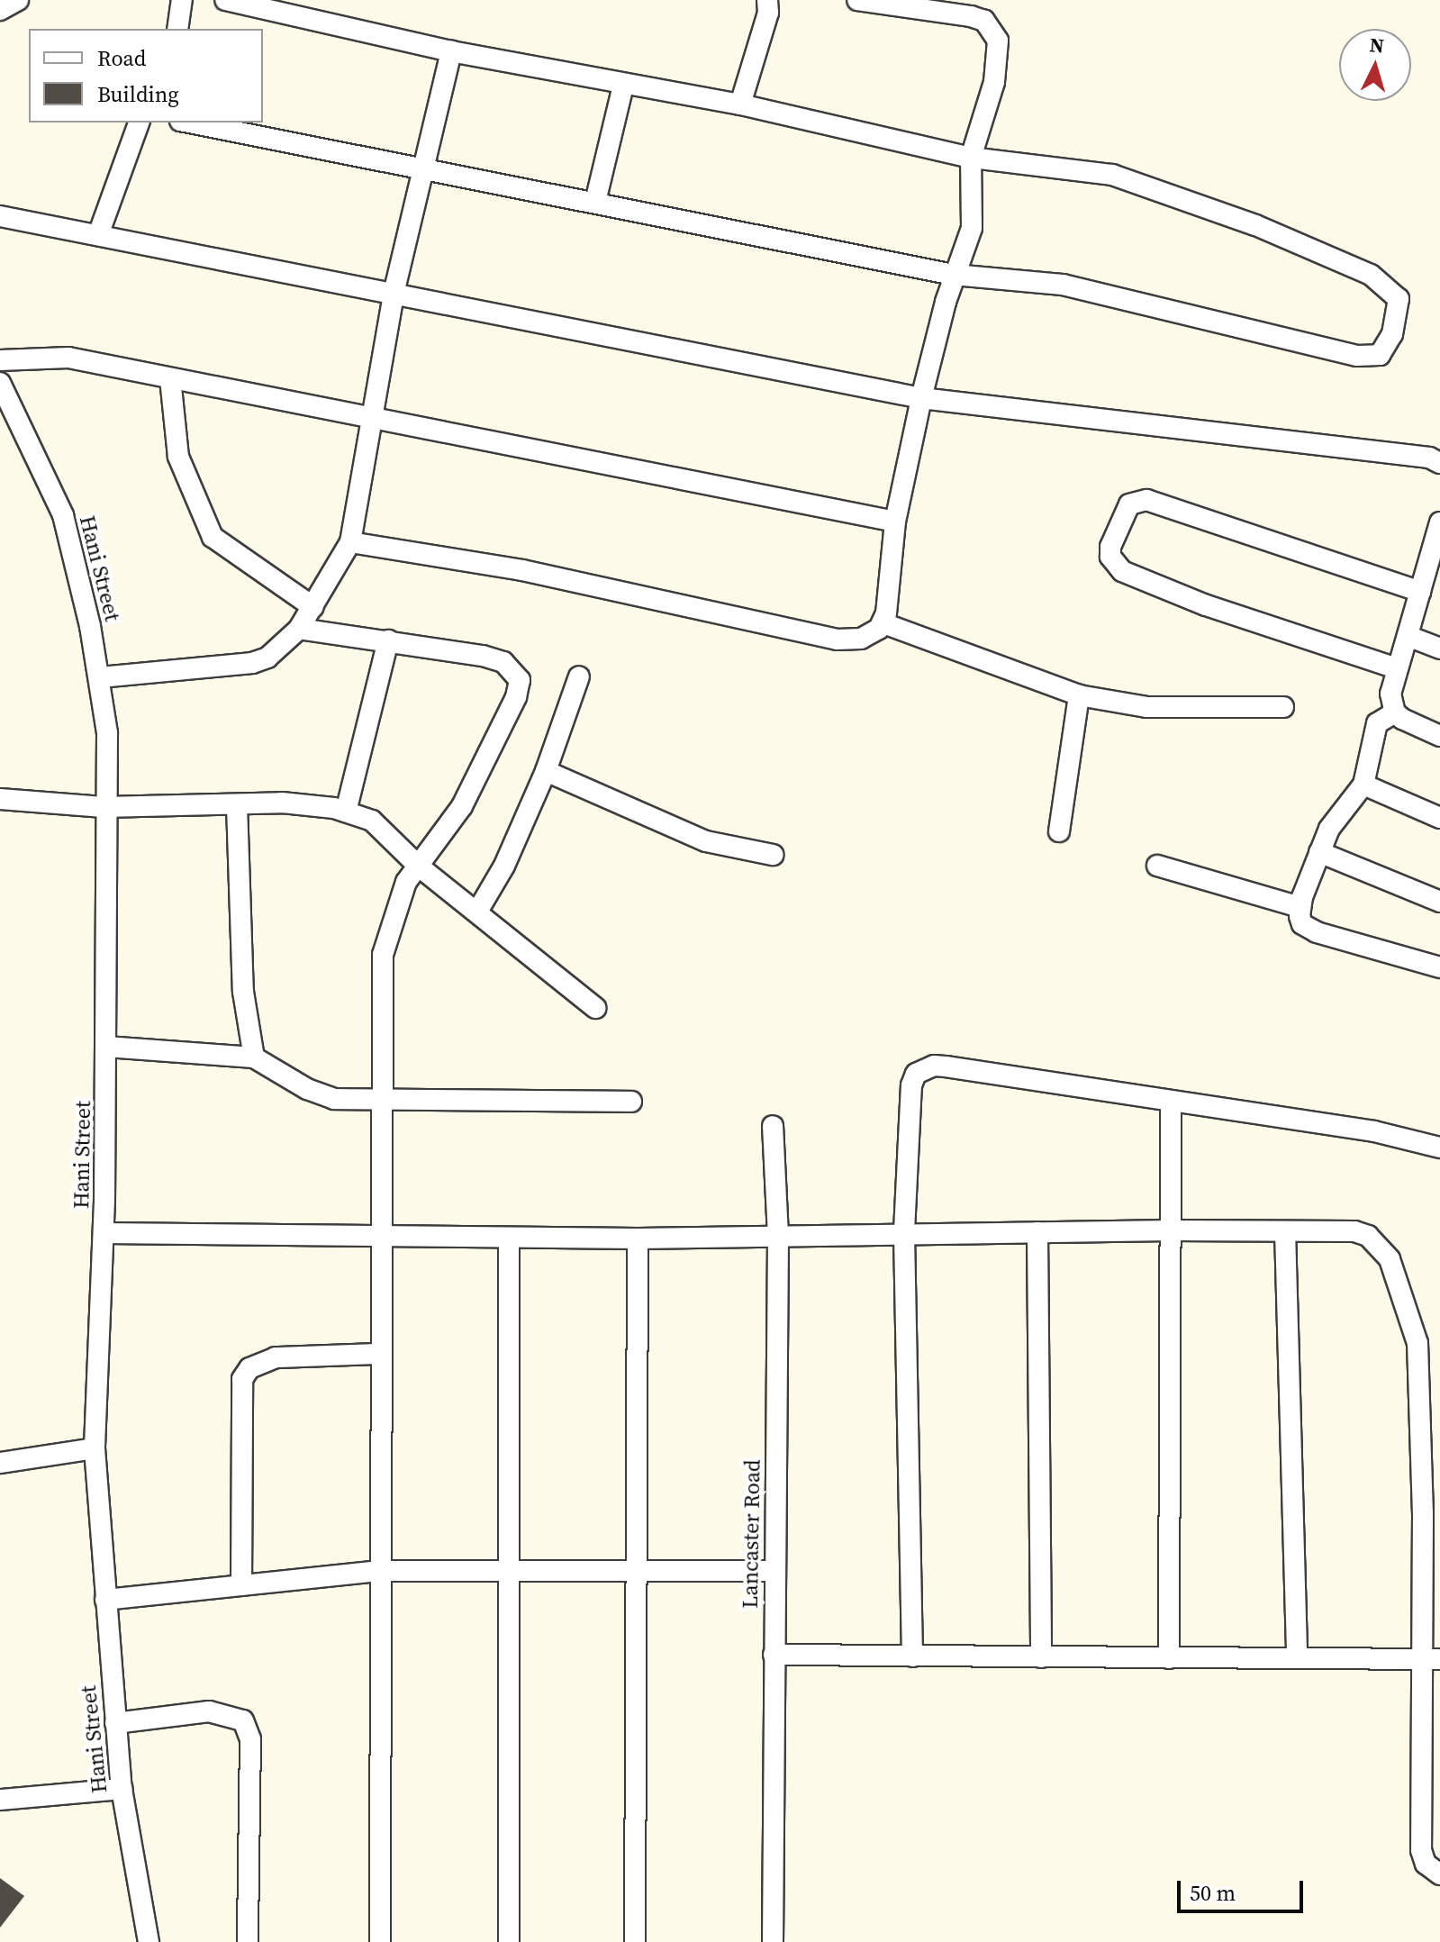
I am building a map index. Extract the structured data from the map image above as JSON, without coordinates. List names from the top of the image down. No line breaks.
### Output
{"streets":{"street":["Hani Street","Lancaster Road"]},"legend":["Road","Building"],"scale_bar":"50 m","north":"top"}
